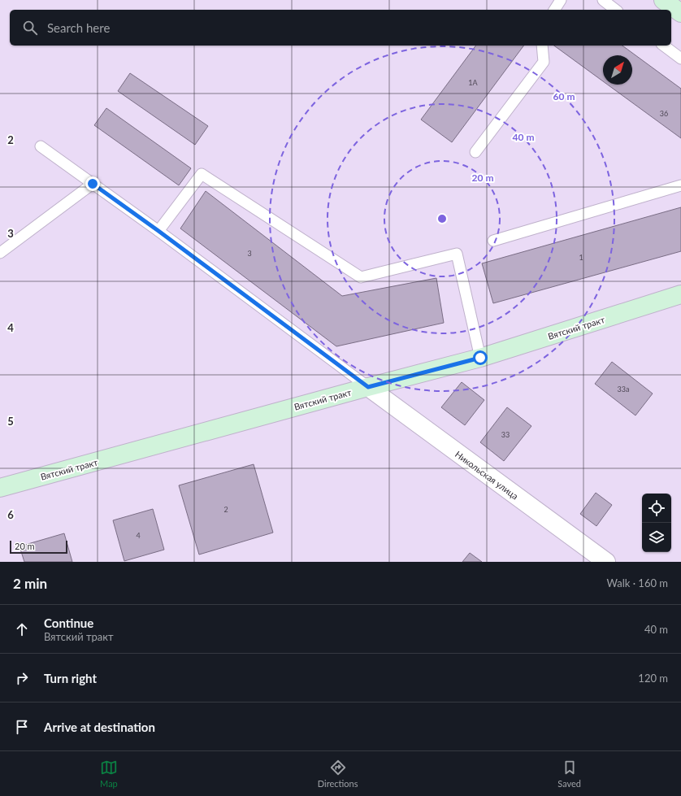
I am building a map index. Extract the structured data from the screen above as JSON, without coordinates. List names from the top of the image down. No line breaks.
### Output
{"streets":{"main road":["Вятский тракт"],"street":["Никольская улица"]},"crossings":[["Вятский тракт","Никольская улица"]],"house_numbers":["1А","36","3","1","33а","33","2","4"],"scale_bar":"20 m","north":"top right","page":{"search":"Search here","scale":"20 m","heading":["2 min","Walk · 160 m"],"list":[["Continue","Вятский тракт","40 m"],["Turn right","120 m"],"Arrive at destination"],"nav":["Map","Directions","Saved"]},"grid":{"rows":["2","3","4","5","6"]},"rings":["60 m","40 m","20 m"]}
